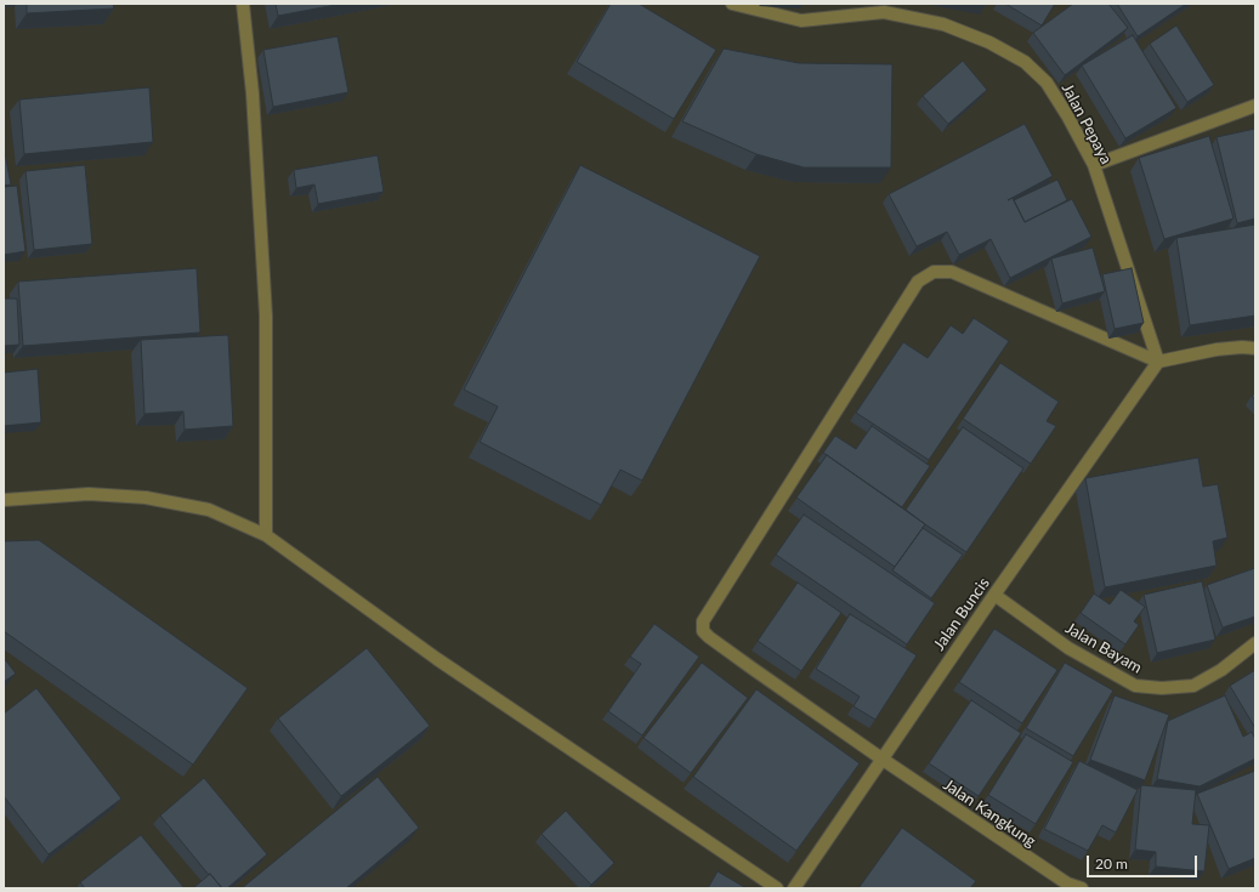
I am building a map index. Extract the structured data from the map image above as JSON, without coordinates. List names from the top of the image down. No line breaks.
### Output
{"streets":{"street":["Jalan Pepaya","Jalan Buncis","Jalan Bayam","Jalan Kangkung"]},"crossings":[["Jalan Pepaya","Jalan Buncis"],["Jalan Pepaya","Jalan Kangkung"],["Jalan Buncis","Jalan Bayam"],["Jalan Buncis","Jalan Kangkung"]],"scale_bar":"20 m"}
